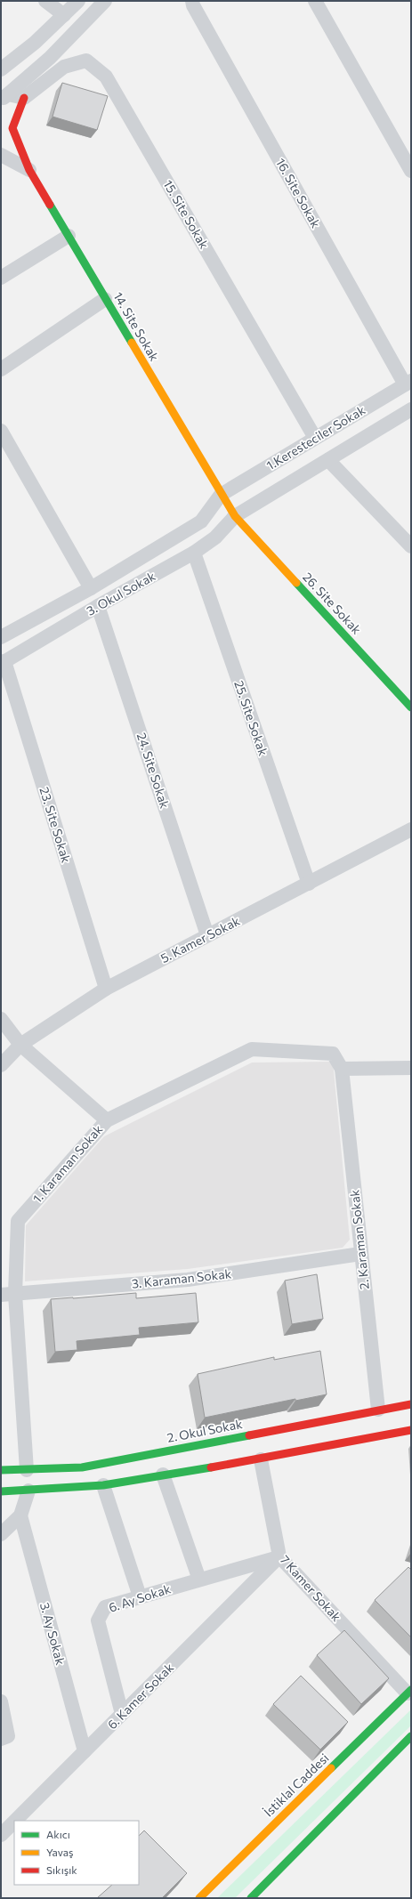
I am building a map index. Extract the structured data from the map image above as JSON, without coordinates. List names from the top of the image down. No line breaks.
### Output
{"streets":{"street":["16. Site Sokak","15. Site Sokak","14. Site Sokak","1.Keresteciler Sokak","3. Okul Sokak","26. Site Sokak","25. Site Sokak","24. Site Sokak","23. Site Sokak","5. Kamer Sokak","1. Karaman Sokak","2. Karaman Sokak","3. Karaman Sokak","2. Okul Sokak","7 Kamer Sokak","6. Ay Sokak","3. Ay Sokak","6. Kamer Sokak","İstiklal Caddesi"]},"crossings":[["16. Site Sokak","1.Keresteciler Sokak"],["15. Site Sokak","14. Site Sokak"],["15. Site Sokak","1.Keresteciler Sokak"],["14. Site Sokak","1.Keresteciler Sokak"],["14. Site Sokak","3. Okul Sokak"],["14. Site Sokak","26. Site Sokak"],["1.Keresteciler Sokak","3. Okul Sokak"],["1.Keresteciler Sokak","26. Site Sokak"],["3. Okul Sokak","26. Site Sokak"],["3. Okul Sokak","25. Site Sokak"],["3. Okul Sokak","24. Site Sokak"],["3. Okul Sokak","23. Site Sokak"],["25. Site Sokak","5. Kamer Sokak"],["24. Site Sokak","5. Kamer Sokak"],["23. Site Sokak","5. Kamer Sokak"],["1. Karaman Sokak","2. Karaman Sokak"],["1. Karaman Sokak","3. Karaman Sokak"],["1. Karaman Sokak","2. Okul Sokak"],["2. Karaman Sokak","3. Karaman Sokak"],["2. Karaman Sokak","2. Okul Sokak"],["2. Okul Sokak","7 Kamer Sokak"],["7 Kamer Sokak","6. Ay Sokak"],["7 Kamer Sokak","6. Kamer Sokak"],["7 Kamer Sokak","İstiklal Caddesi"],["6. Ay Sokak","6. Kamer Sokak"],["3. Ay Sokak","6. Kamer Sokak"]],"legend":["Akıcı","Yavaş","Sıkışık"]}
